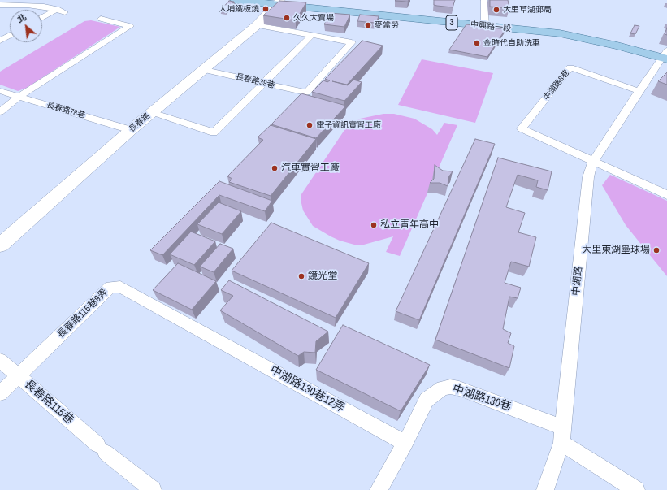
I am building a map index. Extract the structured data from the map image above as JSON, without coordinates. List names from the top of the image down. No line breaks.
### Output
{"streets":{"main road":["3","中興路一段"],"street":["長春路39巷","中湖路8巷","長春路78巷","長春路","中湖路","長春路115巷9弄","中湖路130巷12弄","中湖路130巷","長春路115巷"]},"crossings":[["中興路一段","長春路"],["中興路一段","中湖路"],["長春路39巷","長春路"],["中湖路8巷","中湖路"],["長春路78巷","長春路"],["中湖路","中湖路130巷"],["長春路115巷9弄","中湖路130巷12弄"],["長春路115巷9弄","長春路115巷"],["中湖路130巷12弄","中湖路130巷"]],"places":["大埔鐵板燒","大里草湖郵局","久久大賣場","麥當勞","金時代自助洗車","電子資訊實習工廠","汽車實習工廠","私立青年高中","大里東湖壘球場","鏡光堂"],"north":"top left"}
